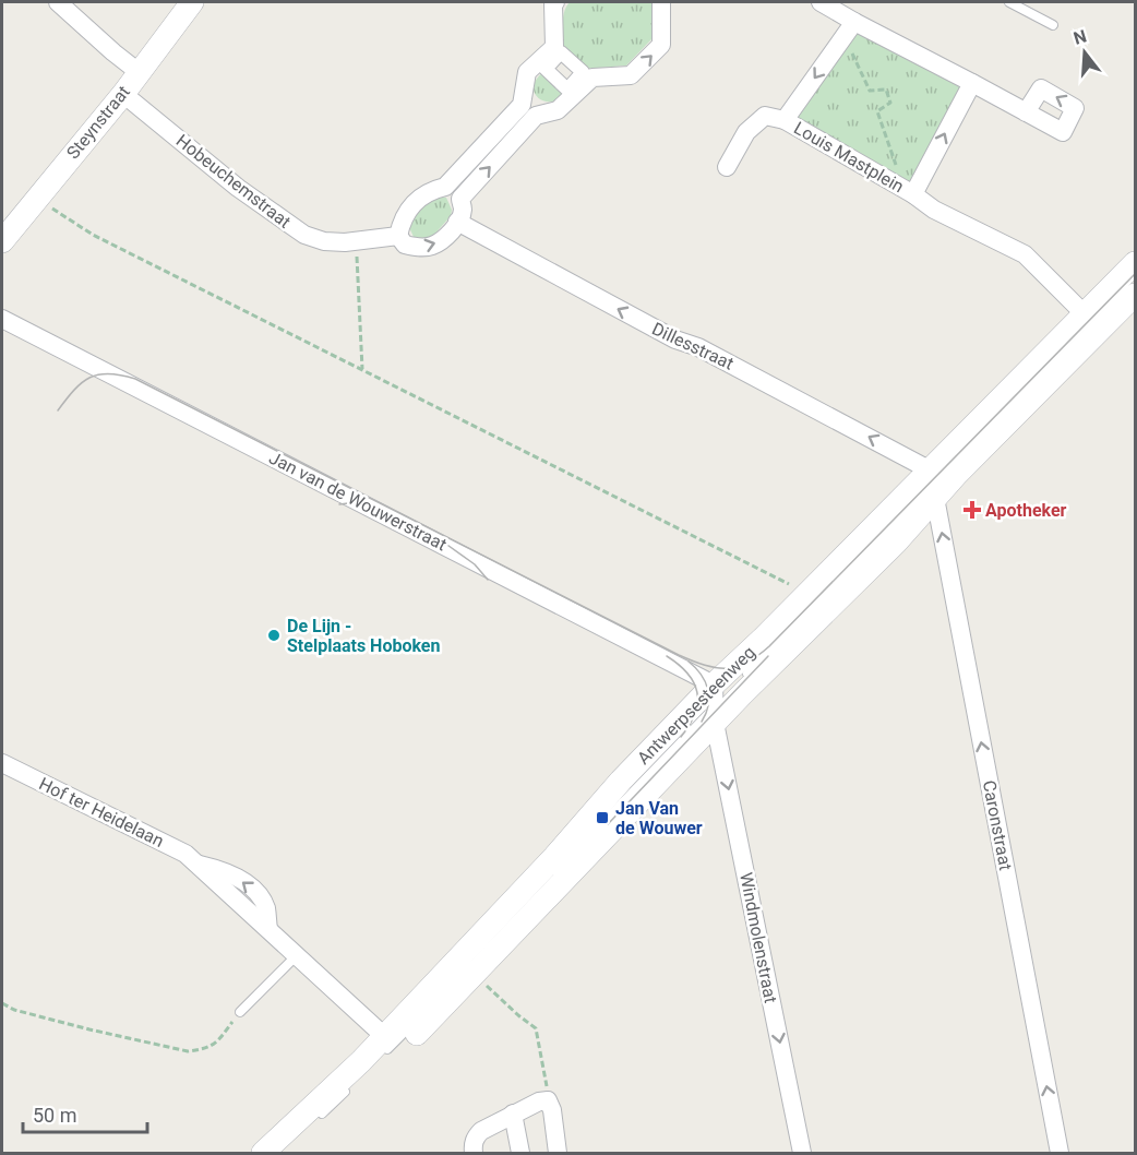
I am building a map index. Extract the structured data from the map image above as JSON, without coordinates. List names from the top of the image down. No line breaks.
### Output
{"streets":{"street":["Steynstraat","Louis Mastplein","Hobeuchemstraat","Dillesstraat","Jan van de Wouwerstraat","Antwerpsesteenweg","Hof ter Heidelaan","Caronstraat","Windmolenstraat"]},"crossings":[["Steynstraat","Hobeuchemstraat"],["Louis Mastplein","Antwerpsesteenweg"],["Hobeuchemstraat","Dillesstraat"],["Dillesstraat","Antwerpsesteenweg"],["Jan van de Wouwerstraat","Antwerpsesteenweg"],["Jan van de Wouwerstraat","Windmolenstraat"],["Antwerpsesteenweg","Hof ter Heidelaan"],["Antwerpsesteenweg","Caronstraat"],["Antwerpsesteenweg","Windmolenstraat"]],"one_way":["Dillesstraat","Caronstraat","Windmolenstraat"],"places":{"health":["Apotheker"],"other":["De Lijn - Stelplaats Hoboken"],"transit":["Jan Van de Wouwer"]},"scale_bar":"50 m","north":"top"}
